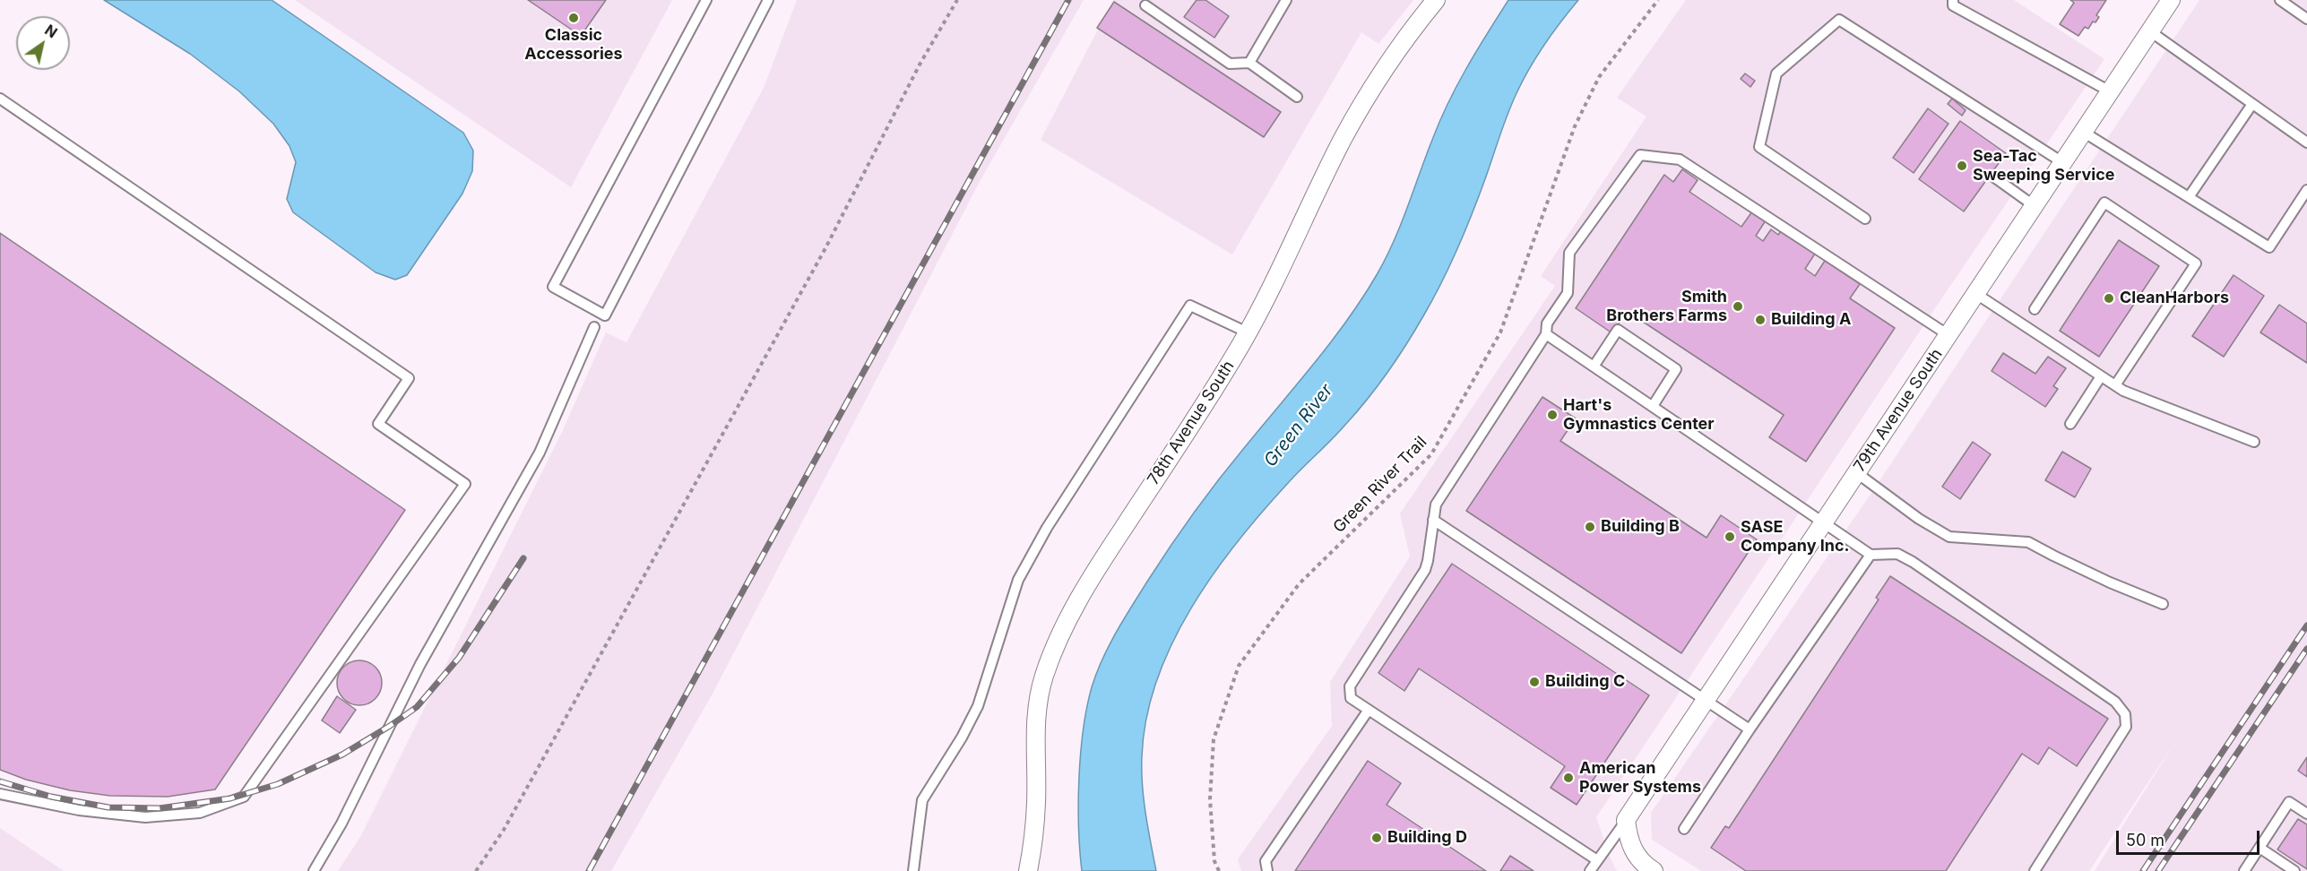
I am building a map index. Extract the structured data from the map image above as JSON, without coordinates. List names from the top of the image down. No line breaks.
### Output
{"streets":{"street":["79th Avenue South","78th Avenue South"],"path":["Green River Trail"]},"water":["Green River"],"places":["Classic Accessories","Sea-Tac Sweeping Service","CleanHarbors","Smith Brothers Farms","Building A","Hart's Gymnastics Center","Building B","SASE Company Inc.","Building C","American Power Systems","Building D"],"scale_bar":"50 m","north":"top right"}
